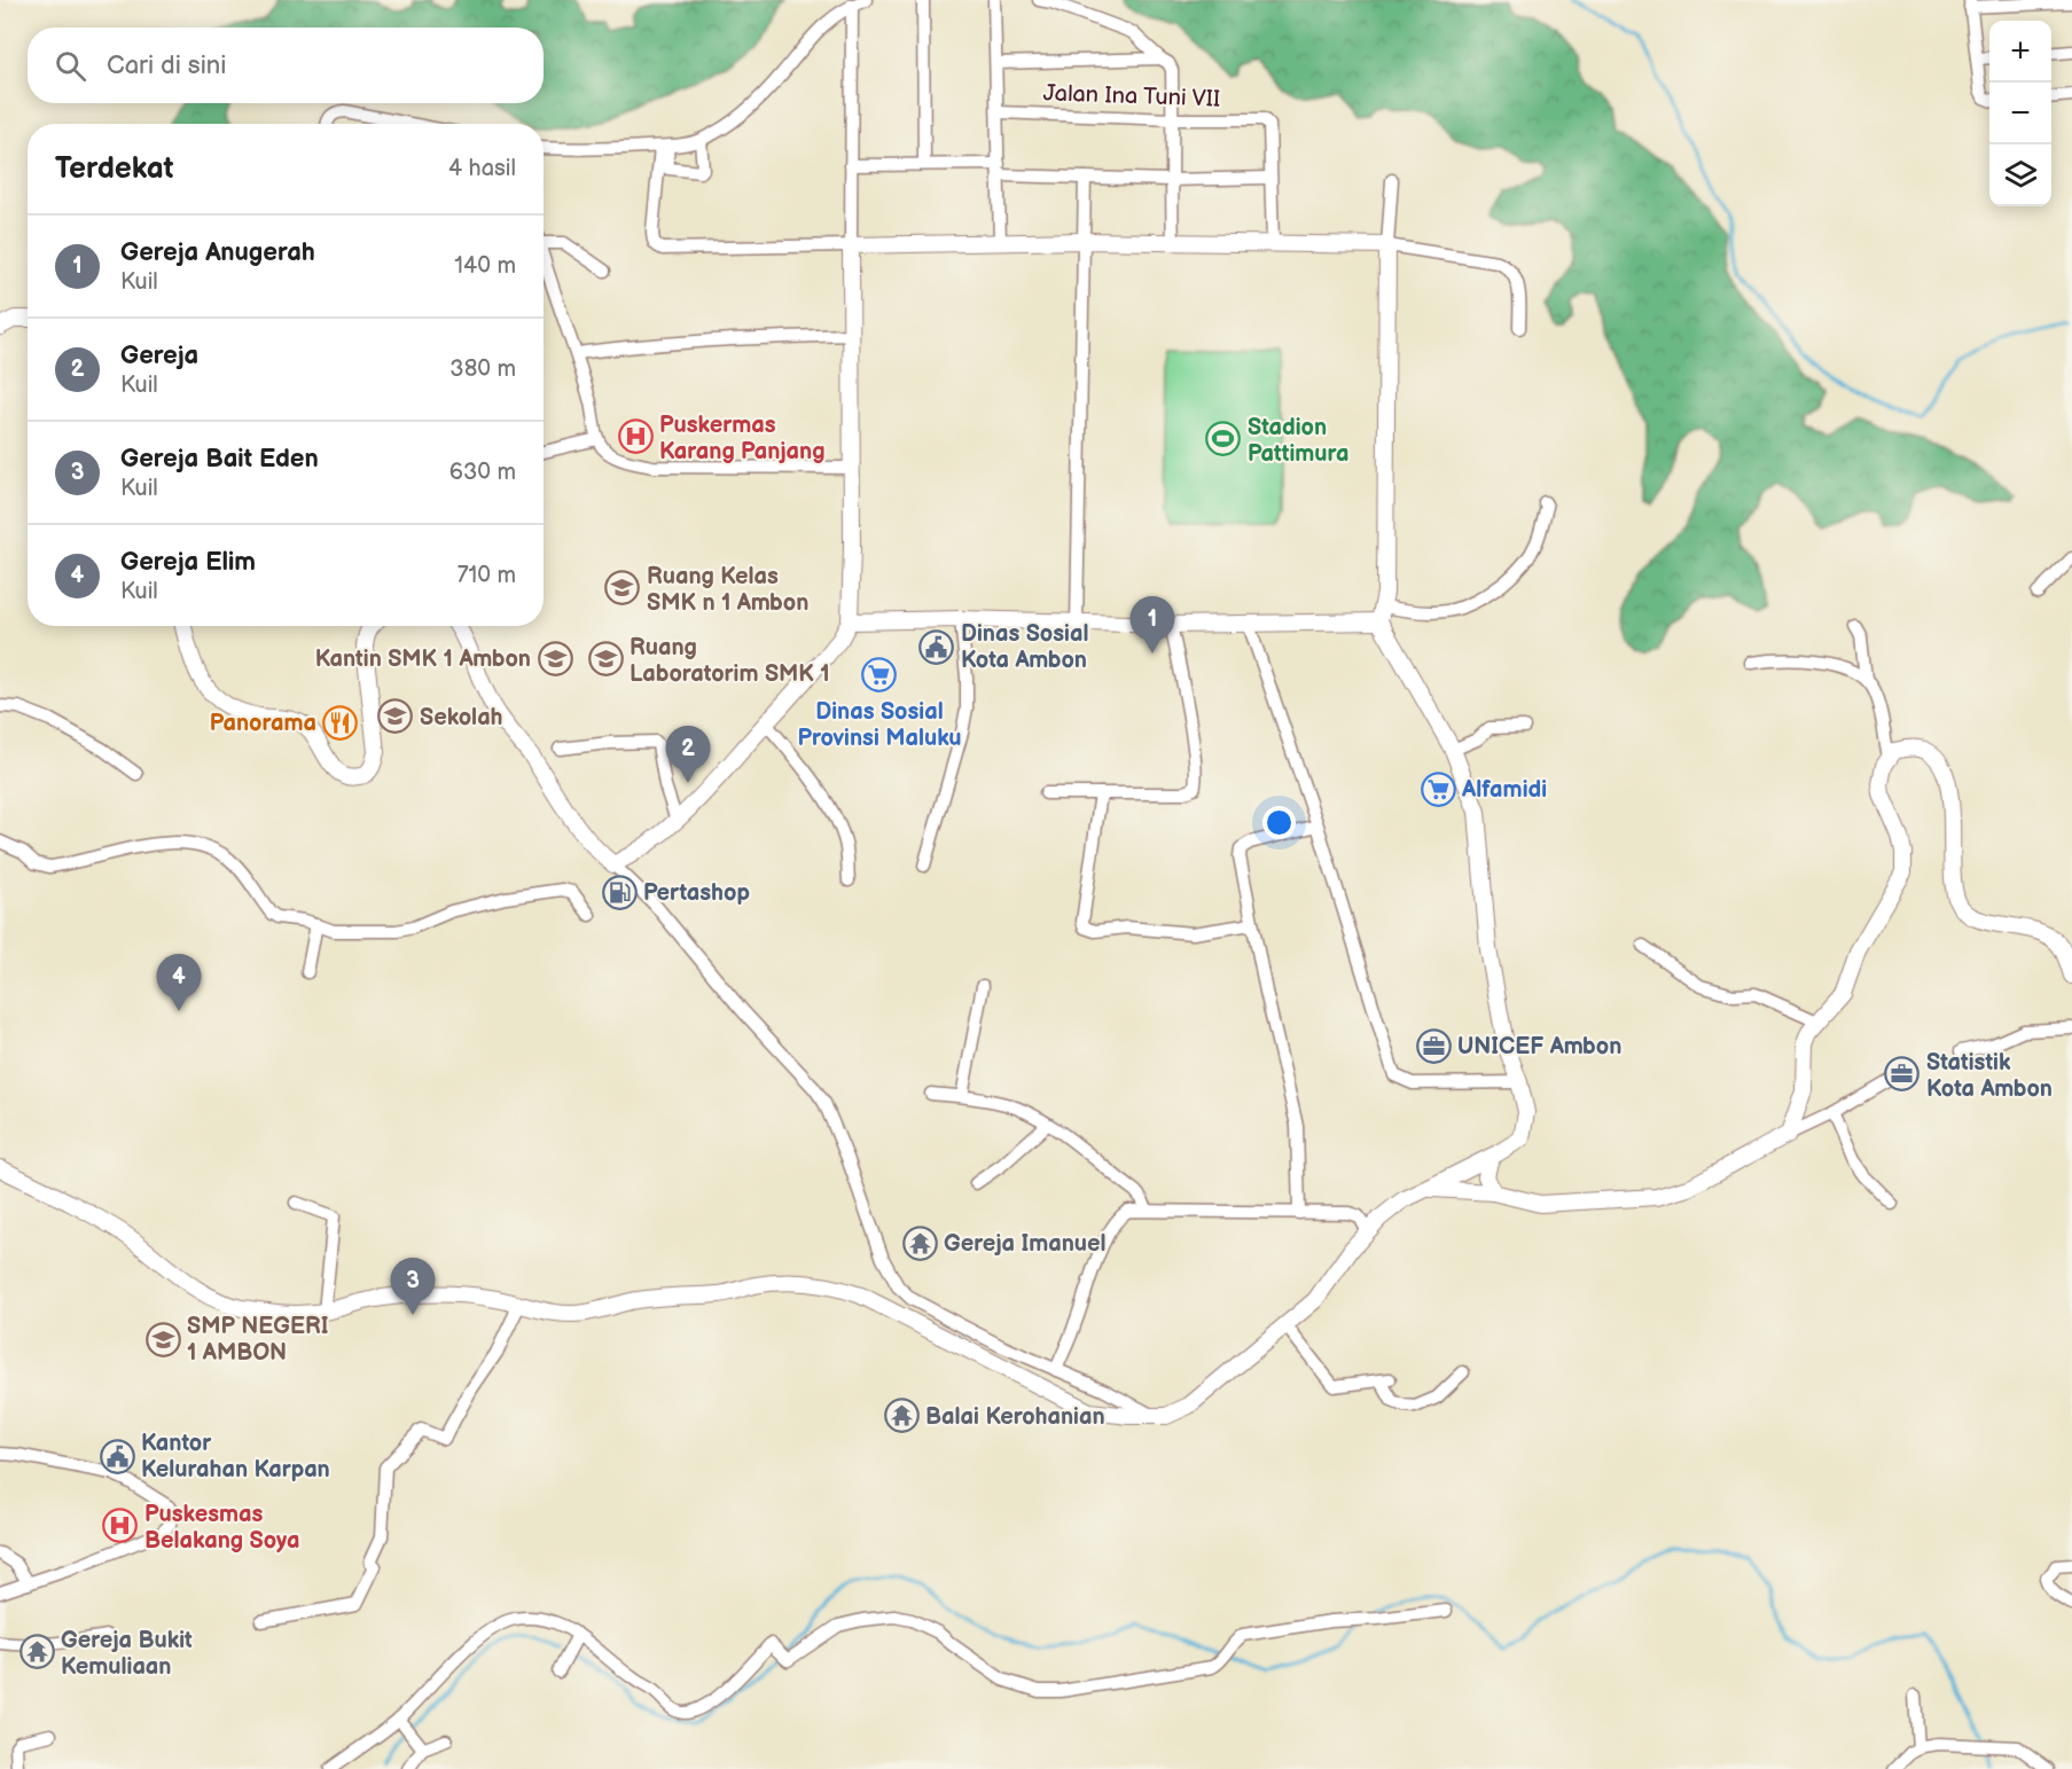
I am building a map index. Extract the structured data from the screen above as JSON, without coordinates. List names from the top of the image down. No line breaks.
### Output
{"streets":{"street":["Jalan Ina Tuni VII"]},"places":{"hospital":["Puskermas Karang Panjang","Puskesmas Belakang Soya"],"sports":["Stadion Pattimura"],"school or university":["Ruang Kelas SMK n 1 Ambon","Kantin SMK 1 Ambon","Ruang Laboratorim SMK 1","Sekolah","SMP NEGERI 1 AMBON"],"public building":["Dinas Sosial Kota Ambon","Kantor Kelurahan Karpan"],"supermarket":["Dinas Sosial Provinsi Maluku","Alfamidi"],"restaurant":["Panorama"],"fuel station":["Pertashop"],"office":["UNICEF Ambon","Statistik Kota Ambon"],"temple":["Gereja Imanuel","Balai Kerohanian","Gereja Bukit Kemuliaan"]},"page":{"map_buttons":["+","−"],"search":"Cari di sini","heading":["Terdekat","4 hasil"],"list":[{"mark":"1","name":"Gereja Anugerah","note":"Kuil","value":"140 m"},{"mark":"2","name":"Gereja","note":"Kuil","value":"380 m"},{"mark":"3","name":"Gereja Bait Eden","note":"Kuil","value":"630 m"},{"mark":"4","name":"Gereja Elim","note":"Kuil","value":"710 m"}],"pins":["1","2","4","3"]}}
